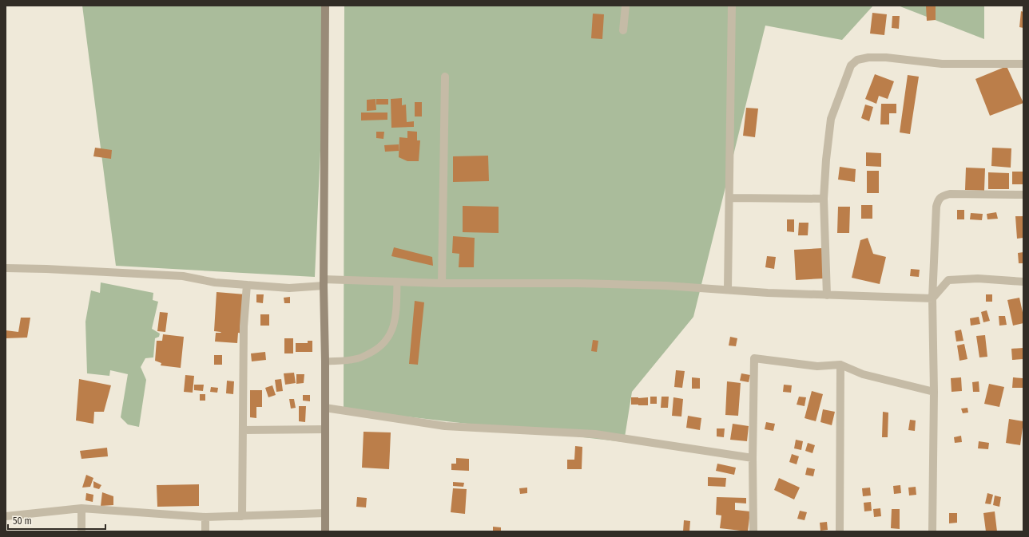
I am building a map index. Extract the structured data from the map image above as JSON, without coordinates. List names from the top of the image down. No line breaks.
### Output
{"scale_bar":"50 m"}
